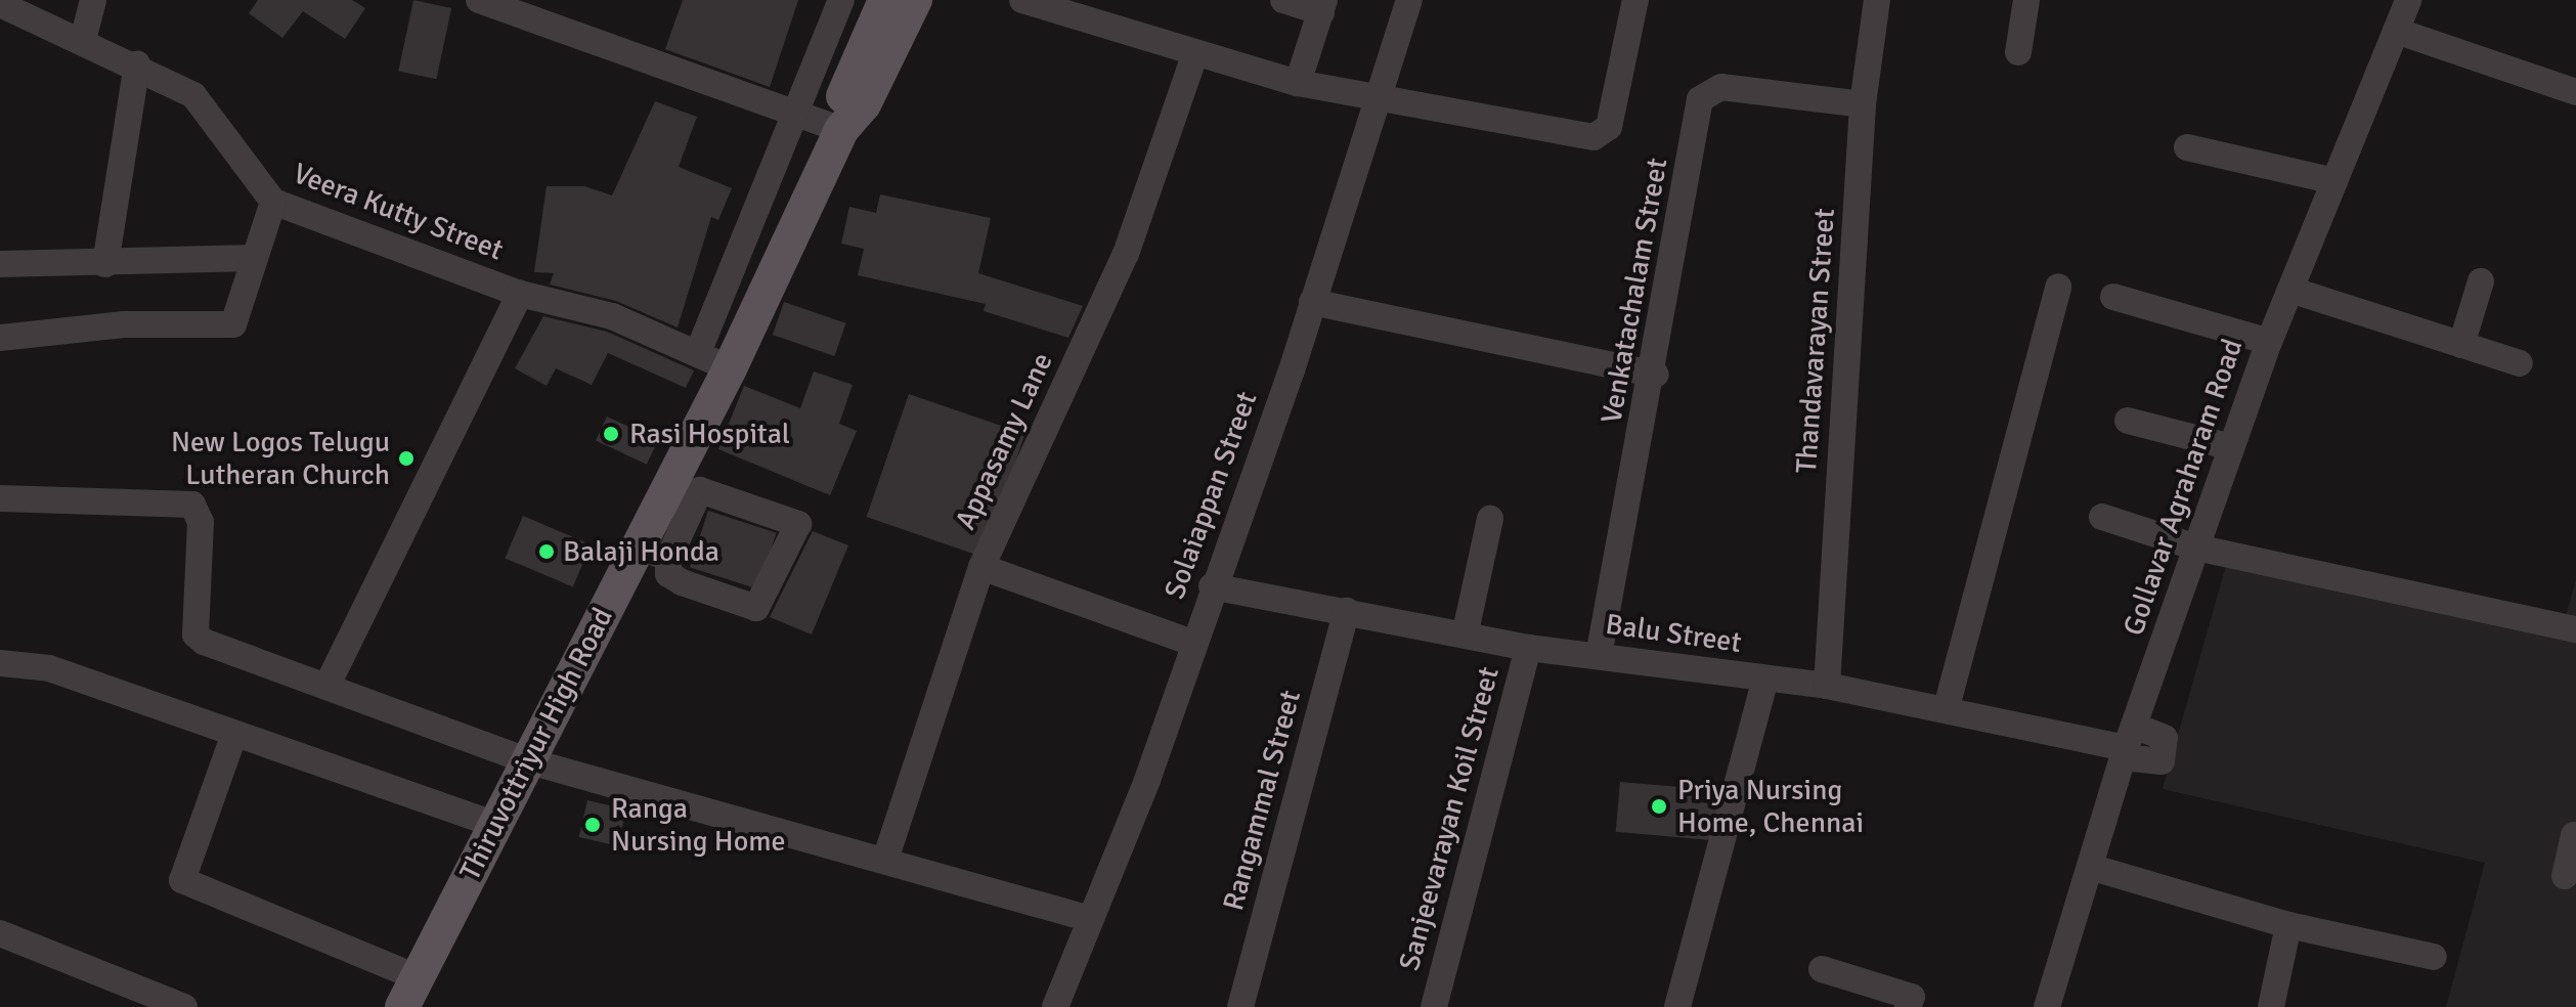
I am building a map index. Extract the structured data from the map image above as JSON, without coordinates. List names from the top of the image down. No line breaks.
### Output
{"streets":{"main road":["Thiruvottriyur High Road"],"street":["Veera Kutty Street","Venkatachalam Street","Thandavarayan Street","Appasamy Lane","Gollavar Agraharam Road","Solaiappan Street","Balu Street","Rangammal Street","Sanjeevarayan Koil Street"]},"crossings":[["Veera Kutty Street","Thiruvottriyur High Road"],["Venkatachalam Street","Thandavarayan Street"],["Venkatachalam Street","Balu Street"],["Thandavarayan Street","Balu Street"],["Gollavar Agraharam Road","Balu Street"],["Solaiappan Street","Balu Street"],["Balu Street","Rangammal Street"],["Balu Street","Sanjeevarayan Koil Street"]],"places":["Rasi Hospital","New Logos Telugu Lutheran Church","Balaji Honda","Priya Nursing Home, Chennai","Ranga Nursing Home"]}
